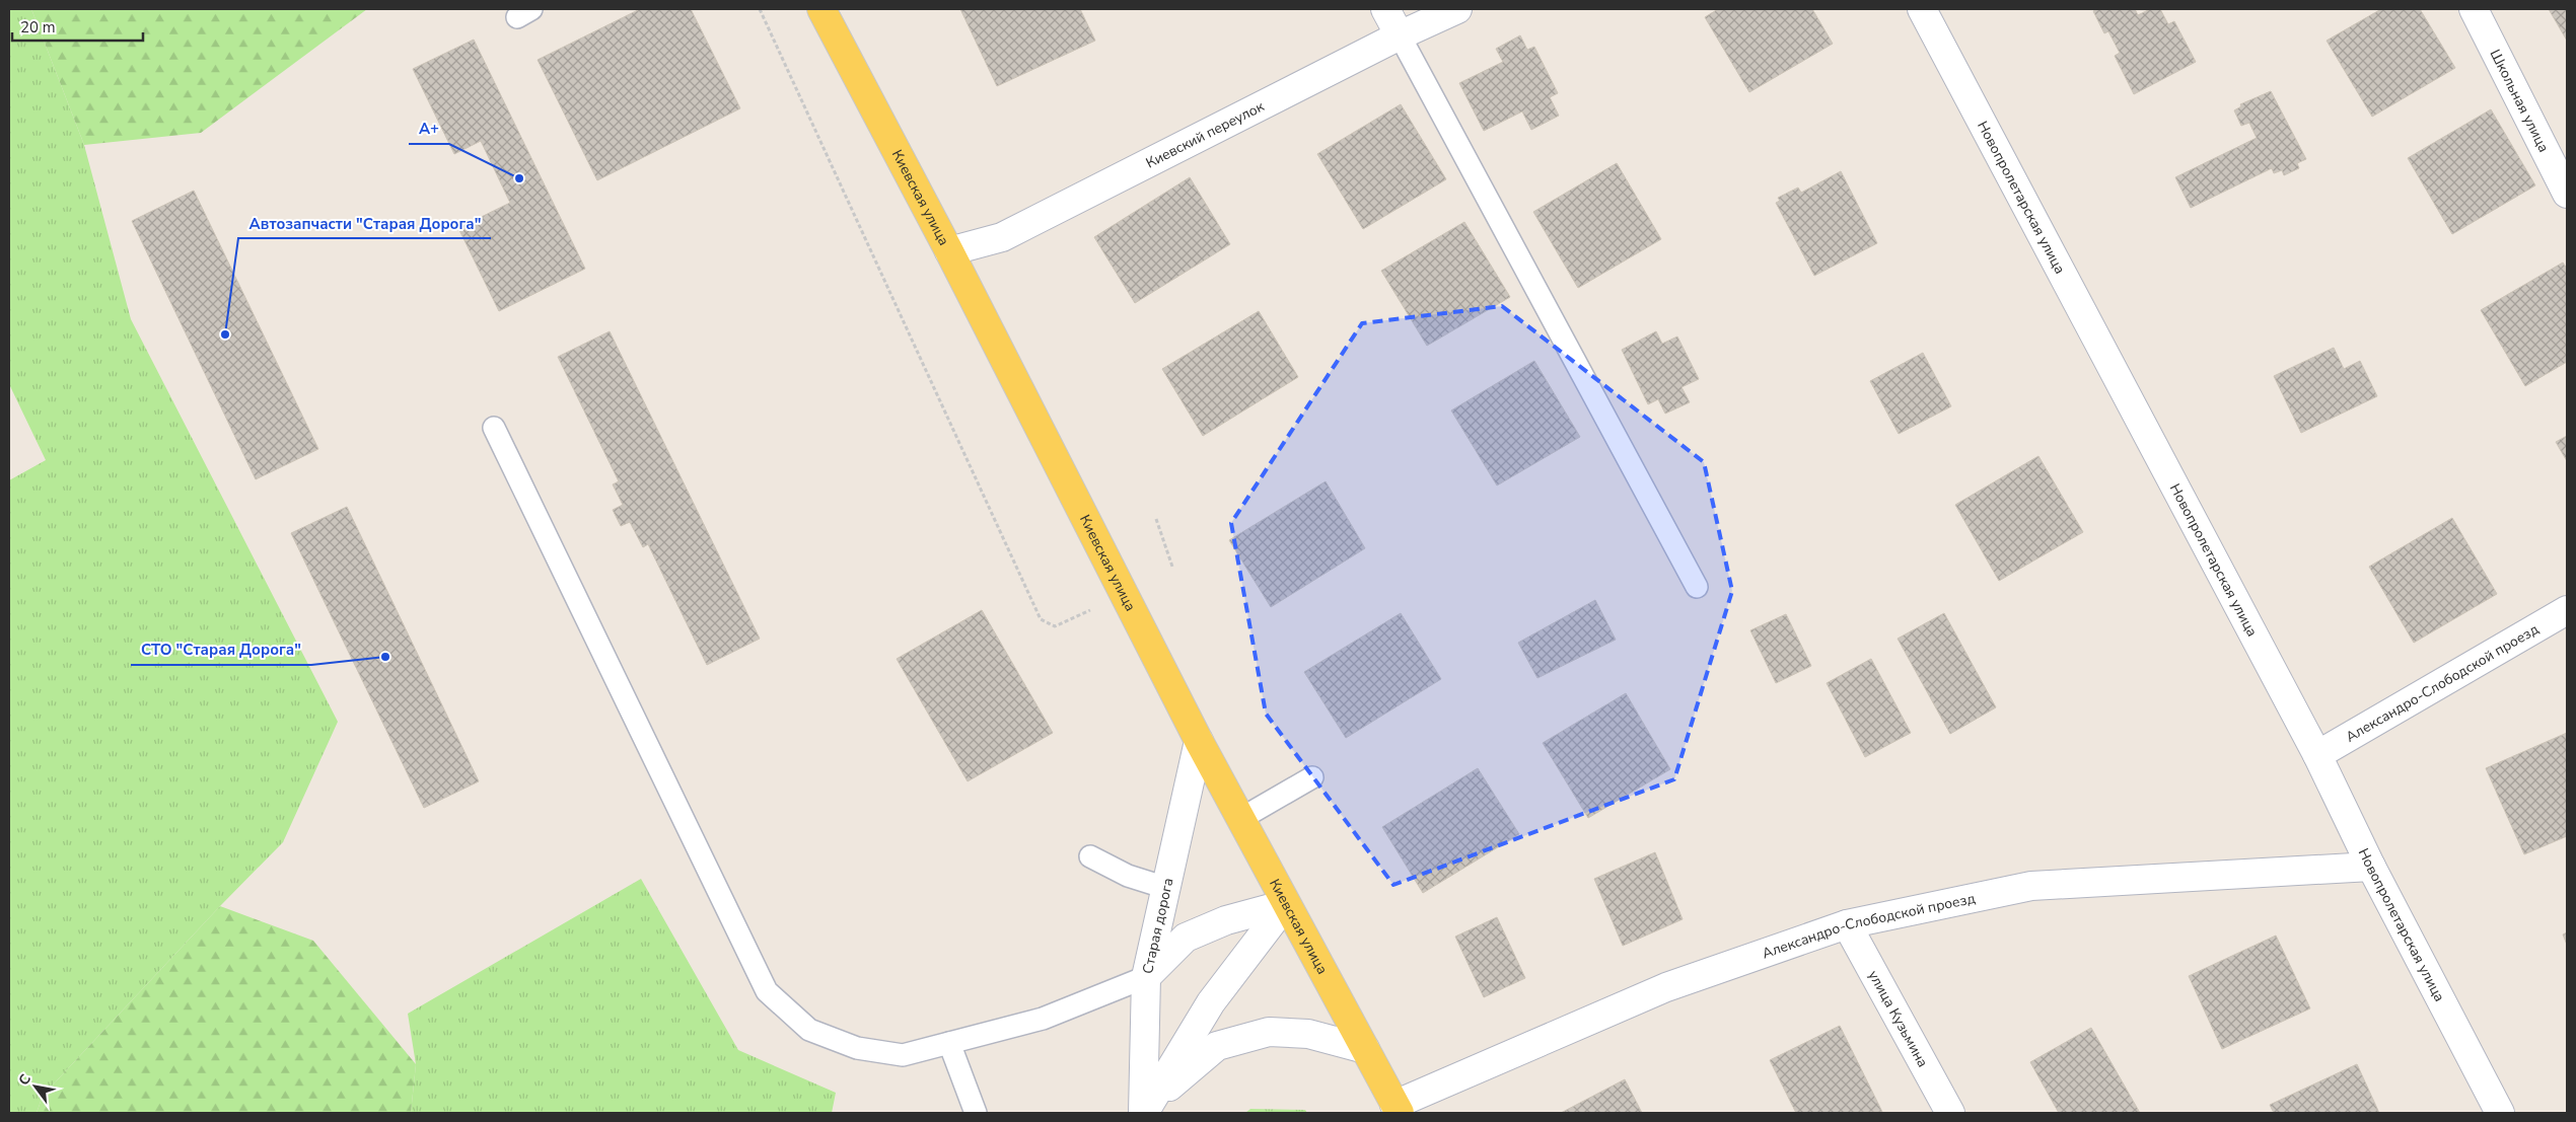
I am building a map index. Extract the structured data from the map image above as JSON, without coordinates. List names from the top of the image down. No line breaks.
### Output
{"streets":{"main road":["Киевская улица"],"street":["Школьная улица","Киевский переулок","Новопролетарская улица","Александро-Слободской проезд","Старая дорога","улица Кузьмина"]},"crossings":[["Киевский переулок","Киевская улица"],["Новопролетарская улица","Александро-Слободской проезд"],["Киевская улица","Александро-Слободской проезд"],["Киевская улица","Старая дорога"],["Александро-Слободской проезд","улица Кузьмина"]],"places":["А+","Автозапчасти \"Старая Дорога\"","СТО \"Старая Дорога\""],"scale_bar":"20 m","north":"top left"}
